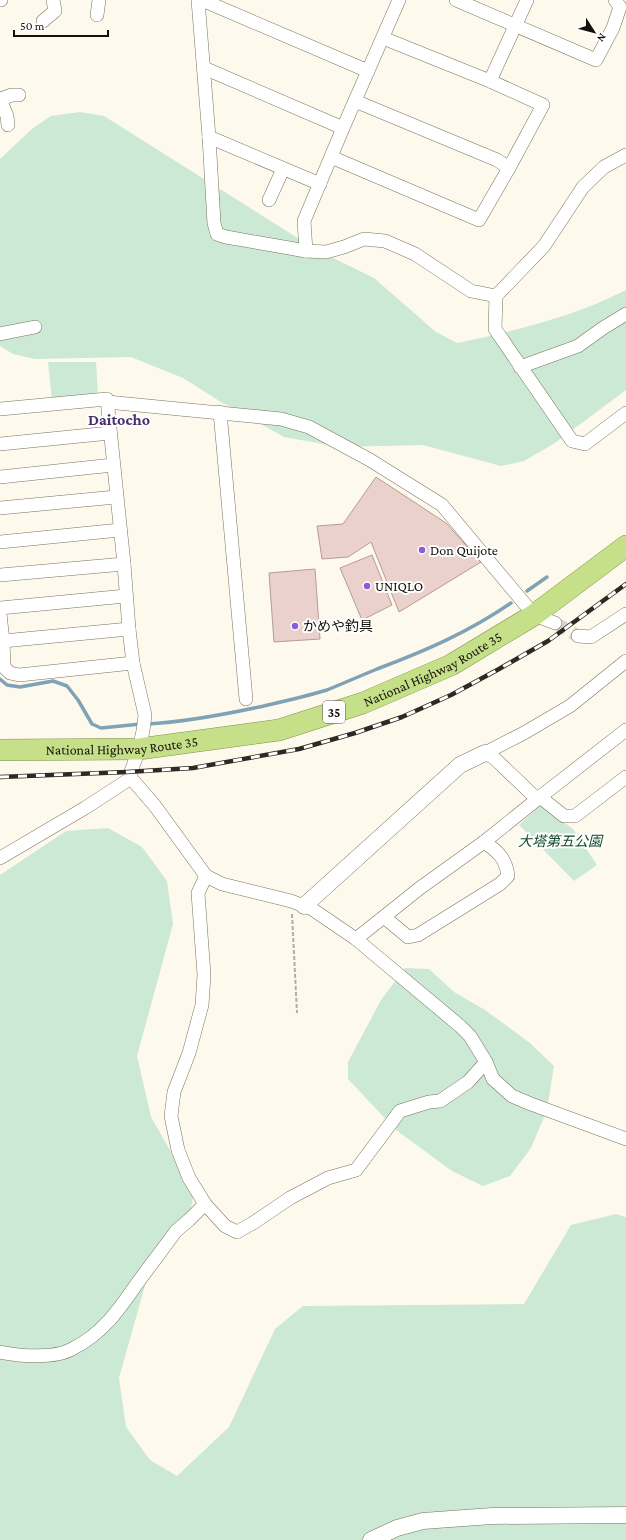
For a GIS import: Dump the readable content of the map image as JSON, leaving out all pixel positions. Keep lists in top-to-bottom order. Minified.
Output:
{"streets":{"highway":["National Highway Route 35","35"]},"districts":["Daitocho"],"parks":["大塔第五公園"],"places":["Don Quijote","UNIQLO","かめや釣具"],"scale_bar":"50 m","north":"bottom right"}
